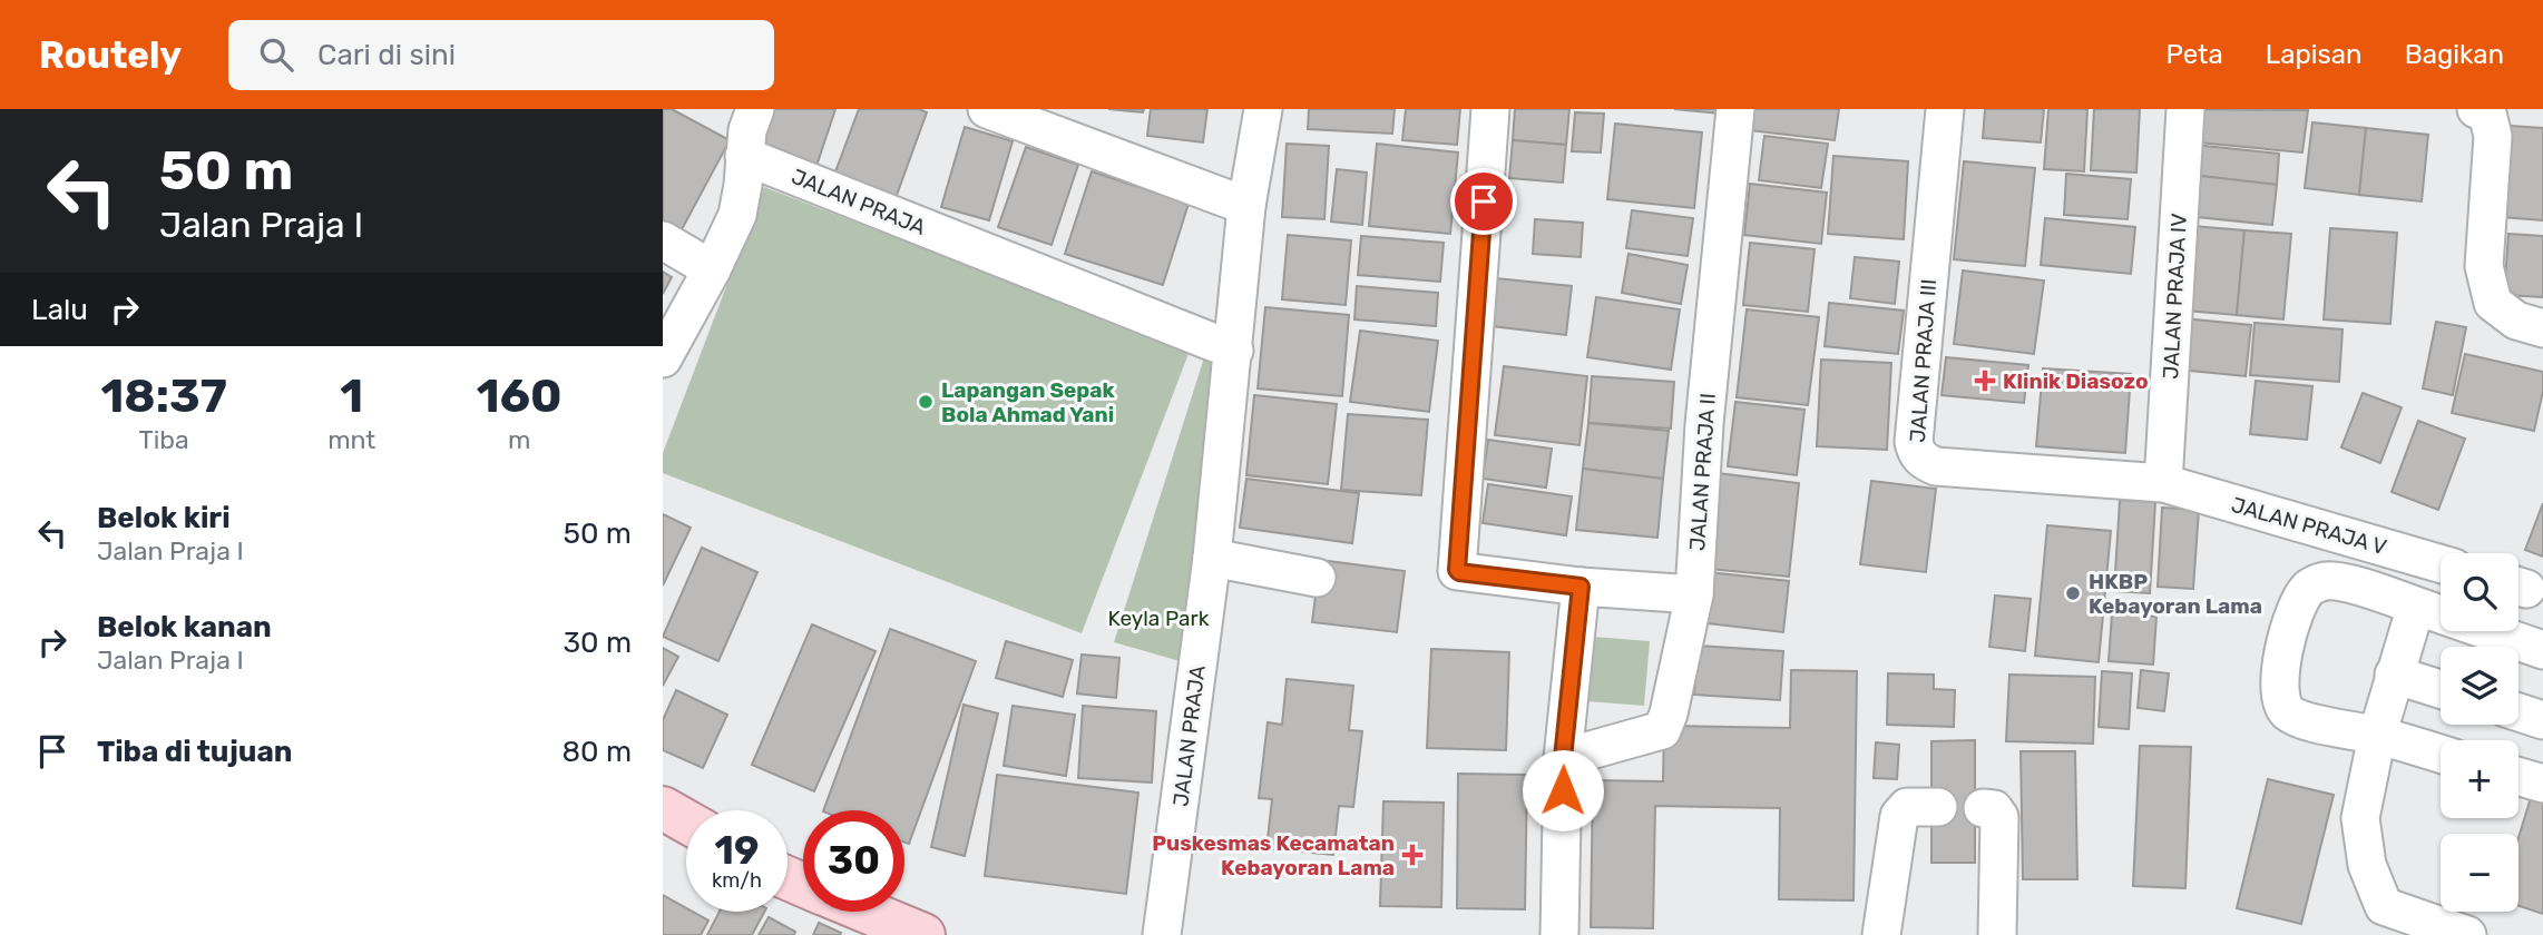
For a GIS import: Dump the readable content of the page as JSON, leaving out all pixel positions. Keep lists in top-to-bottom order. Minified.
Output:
{"streets":{"street":["JALAN PRAJA","JALAN PRAJA IV","JALAN PRAJA III","JALAN PRAJA II","JALAN PRAJA V"]},"crossings":[["JALAN PRAJA IV","JALAN PRAJA III"],["JALAN PRAJA IV","JALAN PRAJA V"],["JALAN PRAJA III","JALAN PRAJA V"]],"parks":["Keyla Park"],"places":{"health":["Klinik Diasozo","Puskesmas Kecamatan Kebayoran Lama"],"other":["Lapangan Sepak Bola Ahmad Yani","HKBP Kebayoran Lama"]},"page":{"header":"Routely","search":"Cari di sini","nav":["Peta","Lapisan","Bagikan"],"turn":["50 m","Jalan Praja I"],"then":"Lalu","eta":["18:37","Tiba","1","mnt","160","m"],"list":[{"name":"Belok kiri","note":"Jalan Praja I","value":"50 m"},{"name":"Belok kanan","note":"Jalan Praja I","value":"30 m"},{"name":"Tiba di tujuan","value":"80 m"}],"map_buttons":["+","−"],"speed":"19 km/h","limit":"30"}}
